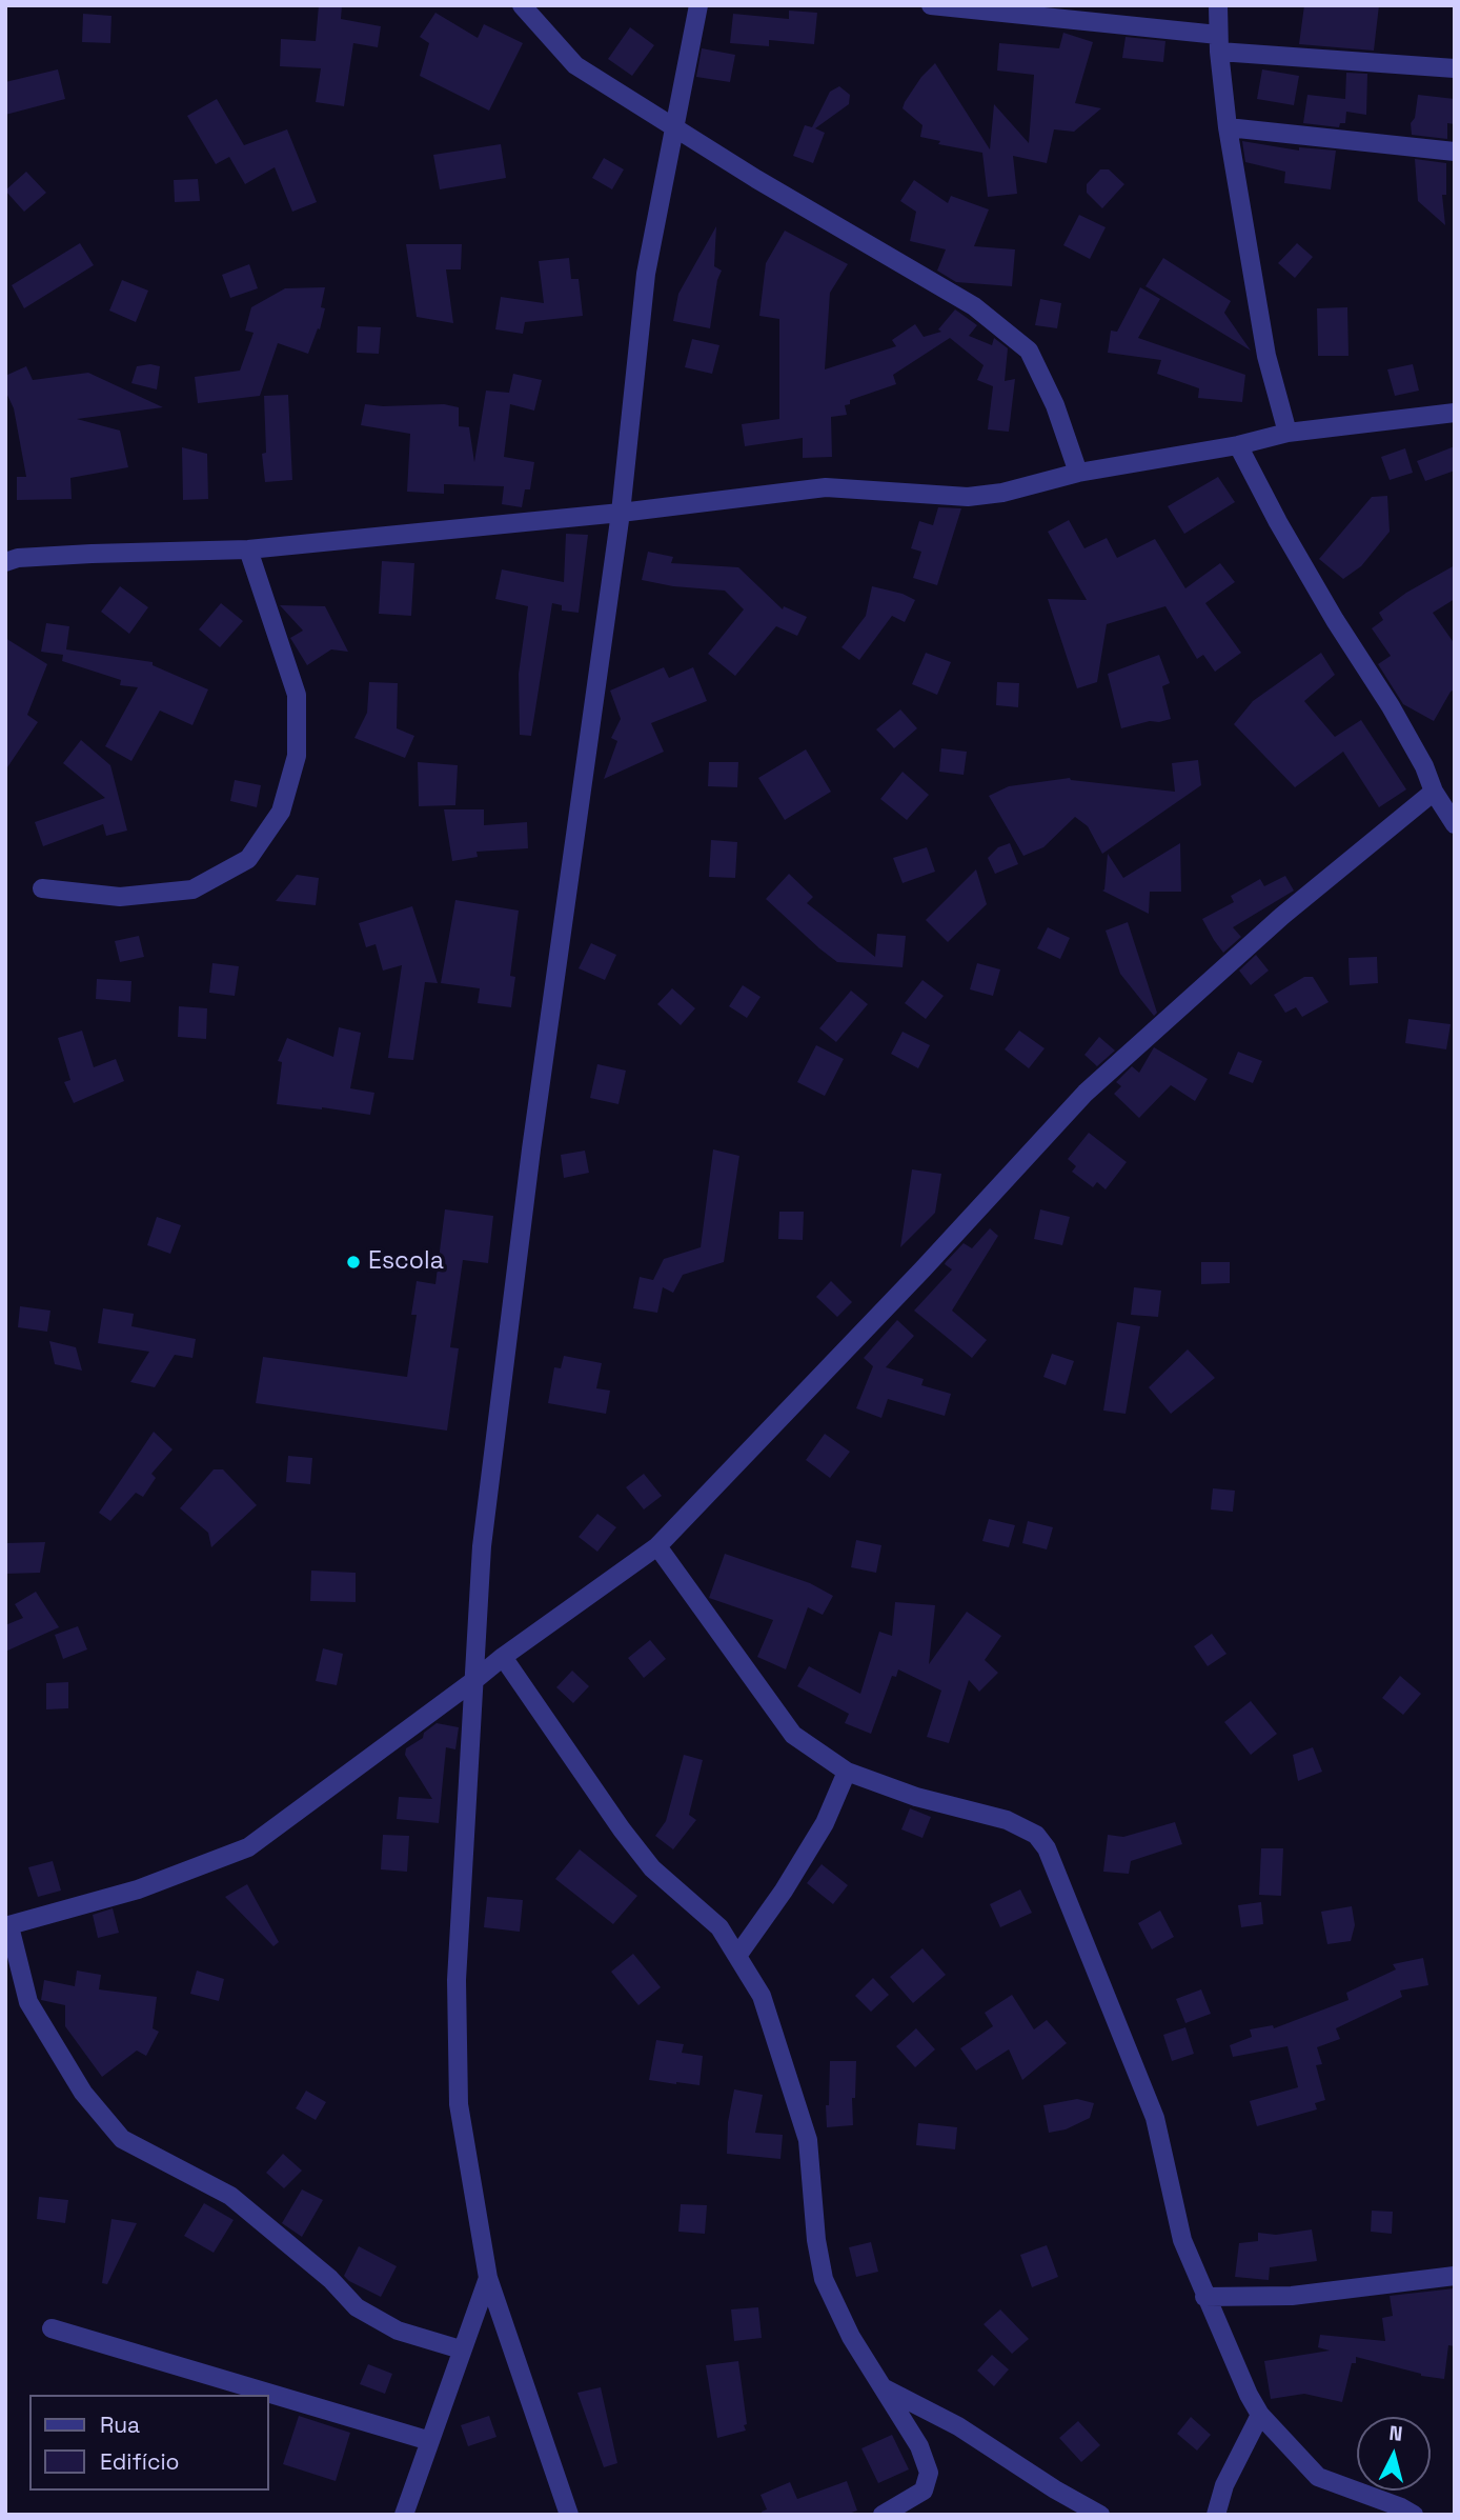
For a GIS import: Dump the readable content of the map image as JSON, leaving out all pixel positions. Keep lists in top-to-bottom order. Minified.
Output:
{"places":["Escola"],"legend":["Rua","Edifício"],"north":"top"}
